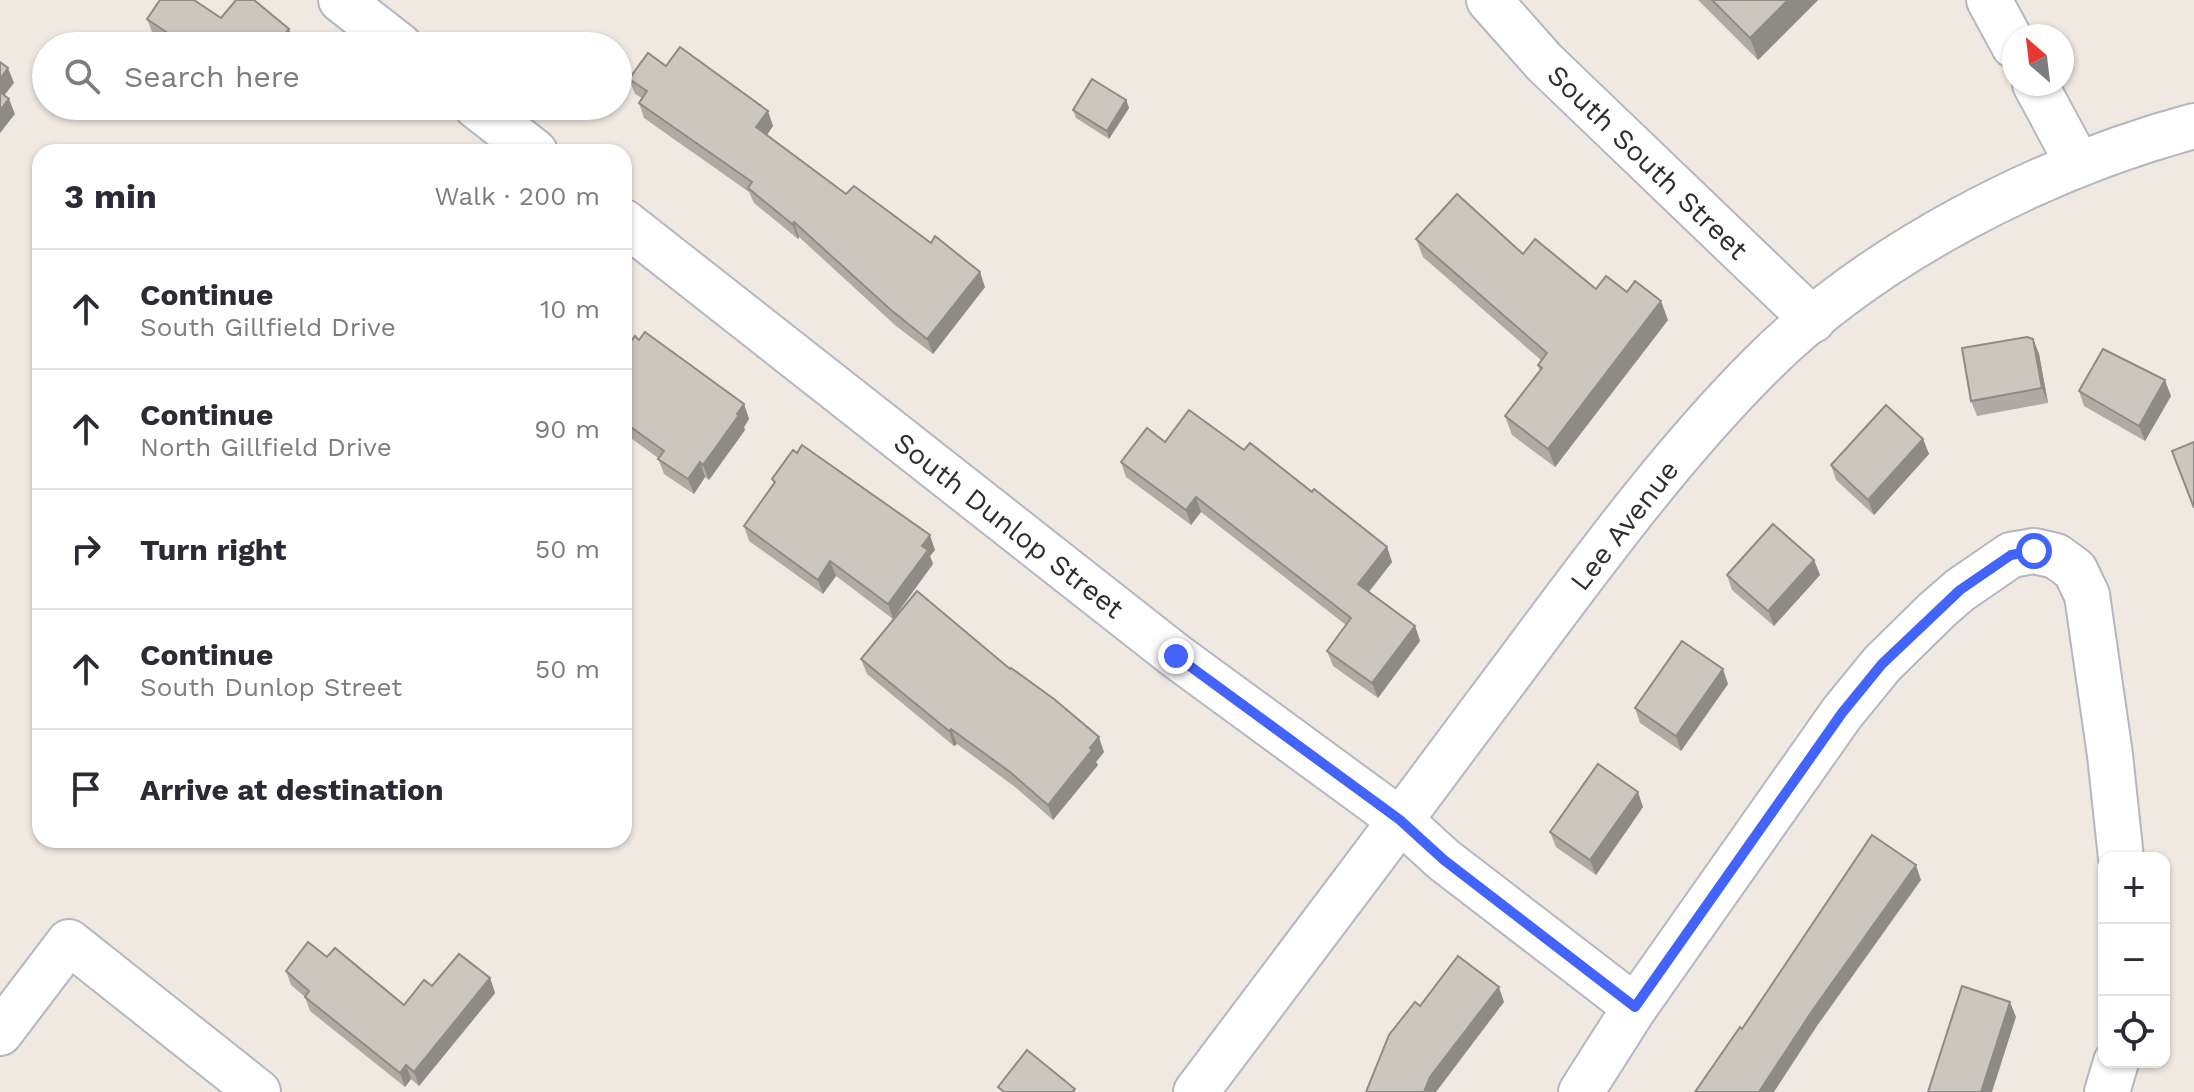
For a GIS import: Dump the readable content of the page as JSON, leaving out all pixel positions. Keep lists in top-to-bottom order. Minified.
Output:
{"streets":{"street":["South South Street","South Dunlop Street","Lee Avenue"]},"crossings":[["South South Street","Lee Avenue"],["South Dunlop Street","Lee Avenue"]],"north":"top left","page":{"search":"Search here","heading":["3 min","Walk · 200 m"],"list":[["Continue","South Gillfield Drive","10 m"],["Continue","North Gillfield Drive","90 m"],["Turn right","50 m"],["Continue","South Dunlop Street","50 m"],"Arrive at destination"],"map_buttons":["+","−"]}}
